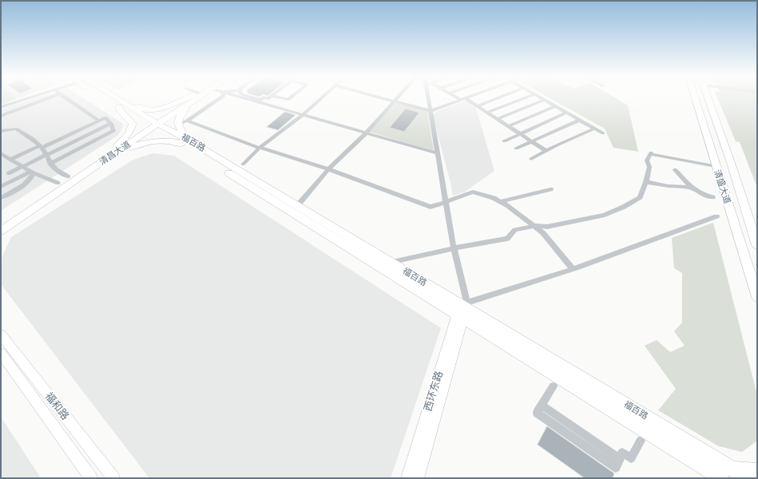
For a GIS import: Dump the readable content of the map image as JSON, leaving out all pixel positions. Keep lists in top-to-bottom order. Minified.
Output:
{"streets":{"main road":["福百路","清昌大道","清盛大道"],"street":["西环东路","福和路"]},"crossings":[["福百路","清昌大道"],["福百路","西环东路"]]}
